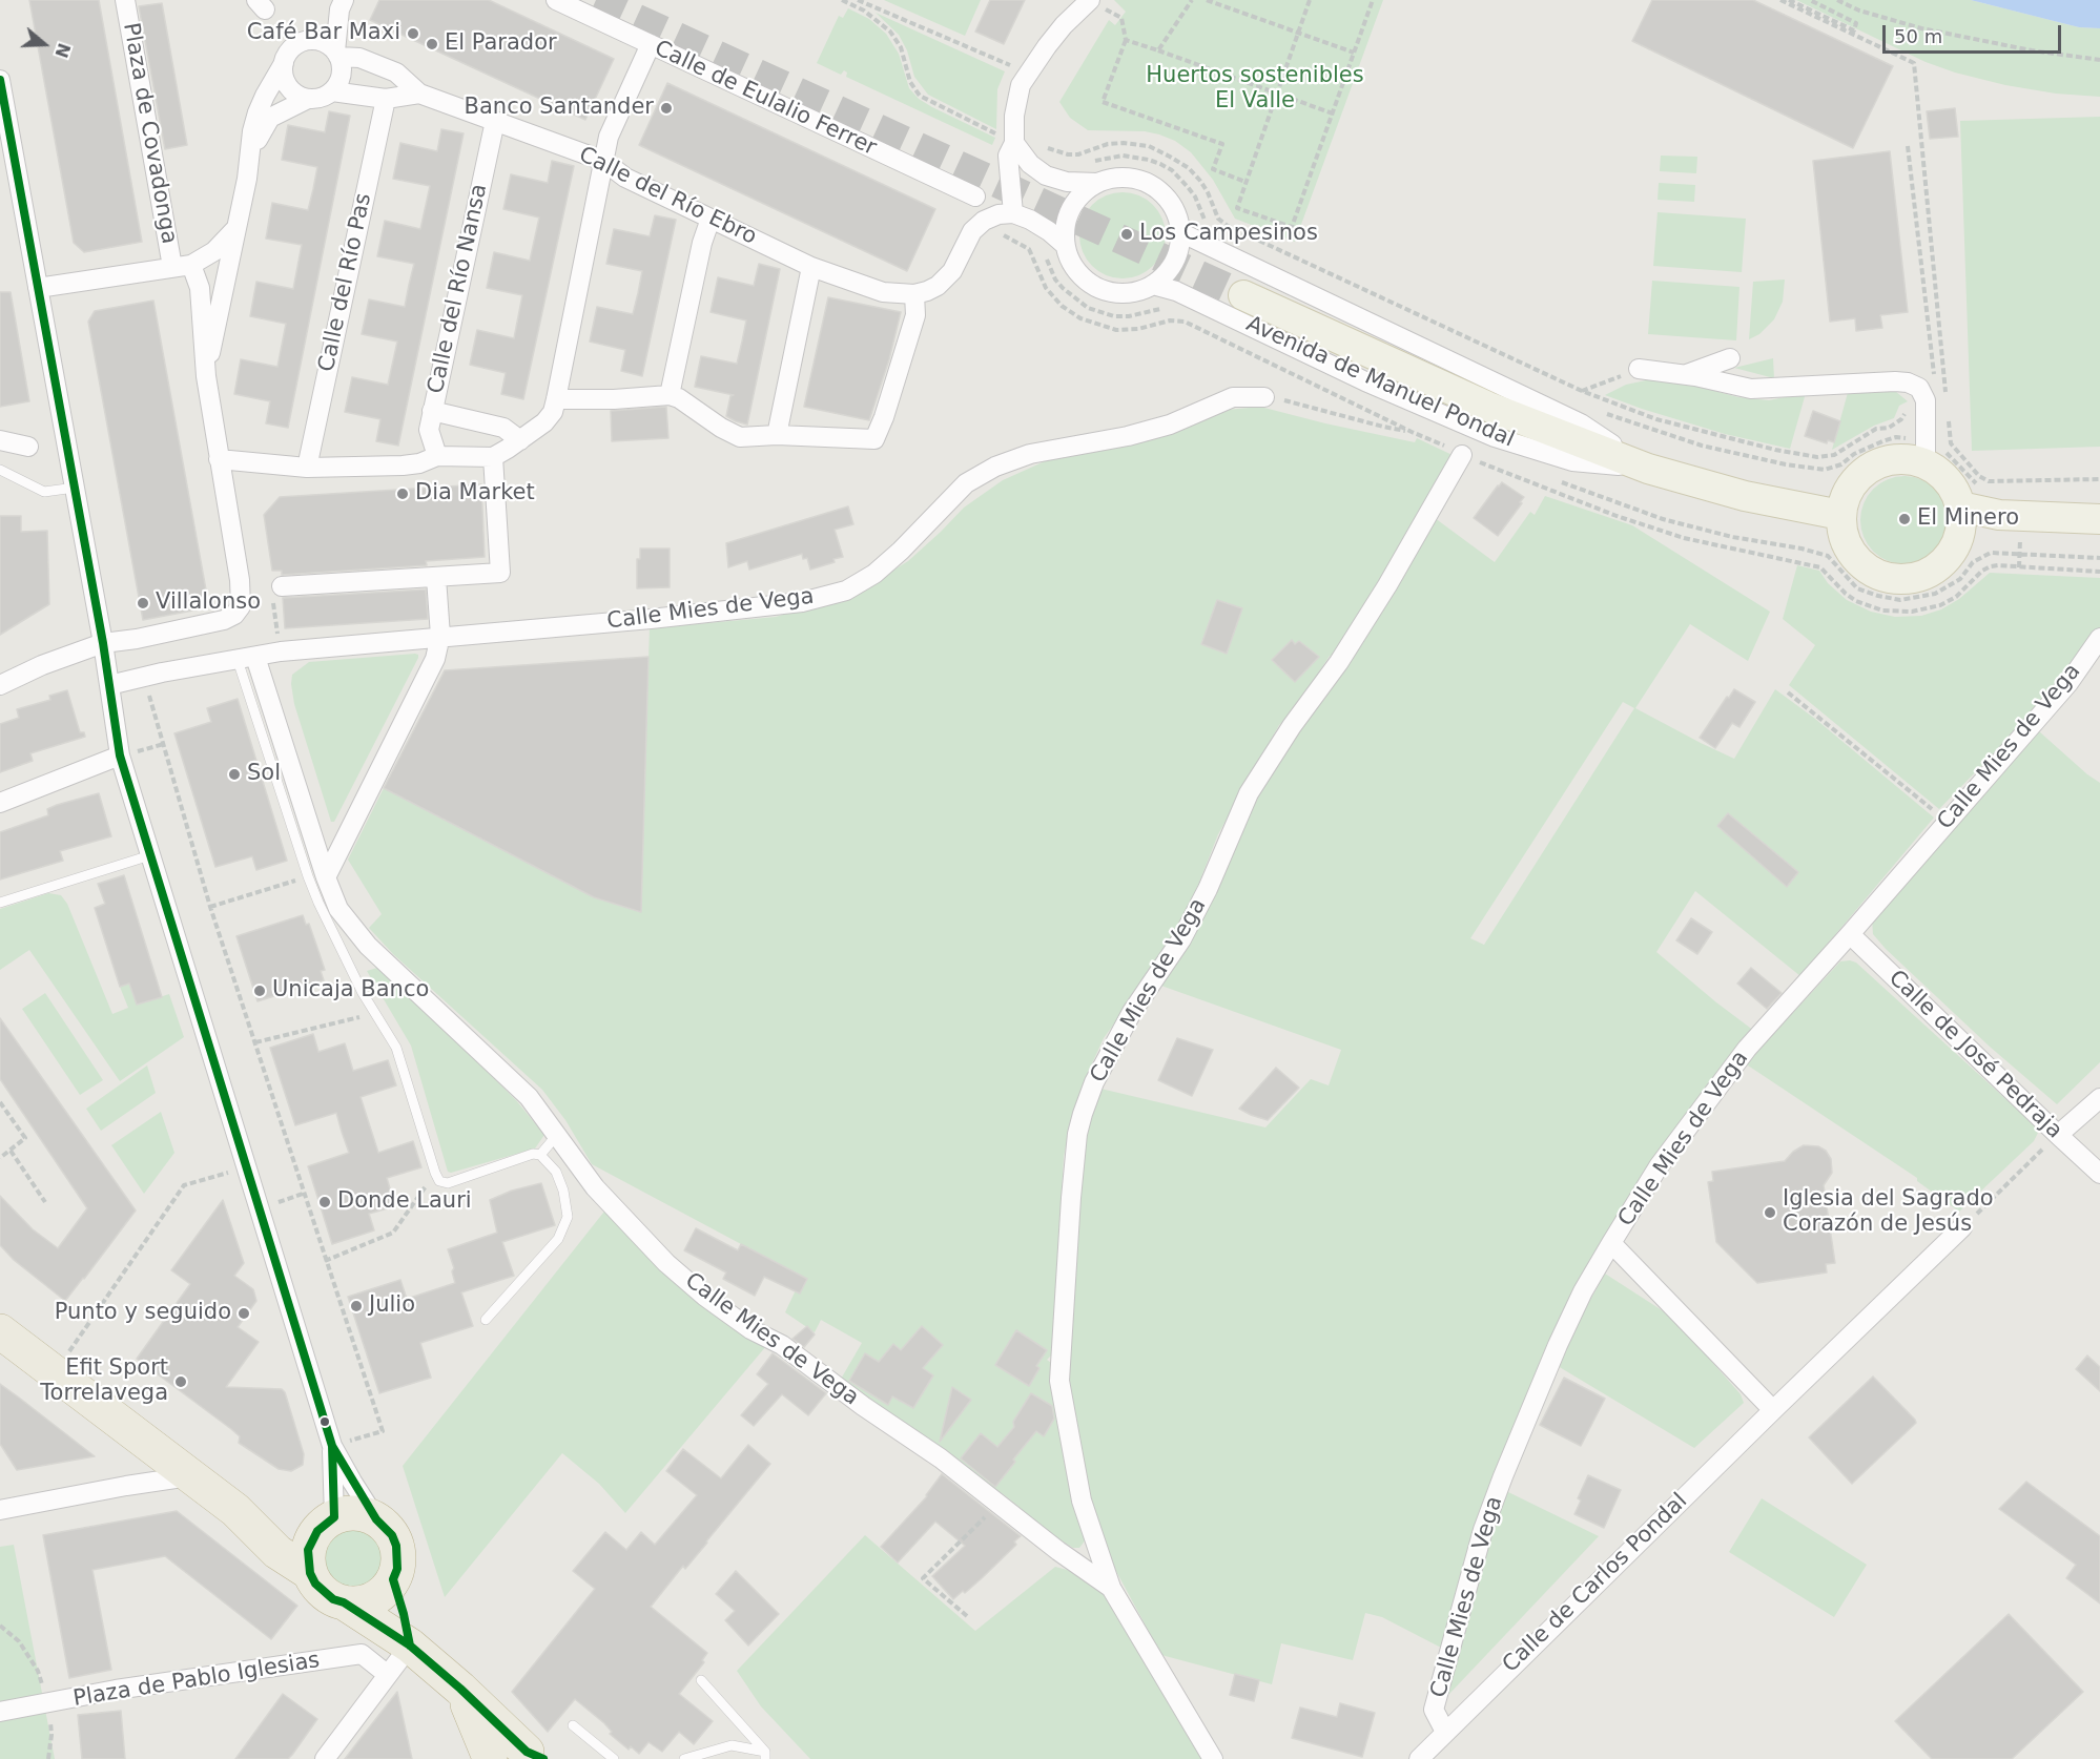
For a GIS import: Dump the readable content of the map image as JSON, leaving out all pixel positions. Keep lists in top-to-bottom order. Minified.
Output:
{"streets":{"main road":["Avenida de Manuel Pondal"],"street":["Calle de Eulalio Ferrer","Plaza de Covadonga","Calle del Río Ebro","Calle del Río Pas","Calle del Río Nansa","Calle Mies de Vega","Calle de José Pedraja","Calle de Carlos Pondal","Plaza de Pablo Iglesias"]},"crossings":[["Plaza de Covadonga","Calle del Río Ebro"],["Calle del Río Ebro","Calle del Río Pas"],["Calle del Río Ebro","Calle del Río Nansa"],["Calle Mies de Vega","Calle de José Pedraja"],["Calle Mies de Vega","Calle de Carlos Pondal"]],"parks":["Huertos sostenibles El Valle"],"places":["Café Bar Maxi","El Parador","Banco Santander","Los Campesinos","Dia Market","El Minero","Villalonso","Sol","Unicaja Banco","Donde Lauri","Iglesia del Sagrado Corazón de Jesús","Julio","Punto y seguido","Efit Sport Torrelavega"],"scale_bar":"50 m","north":"right"}
